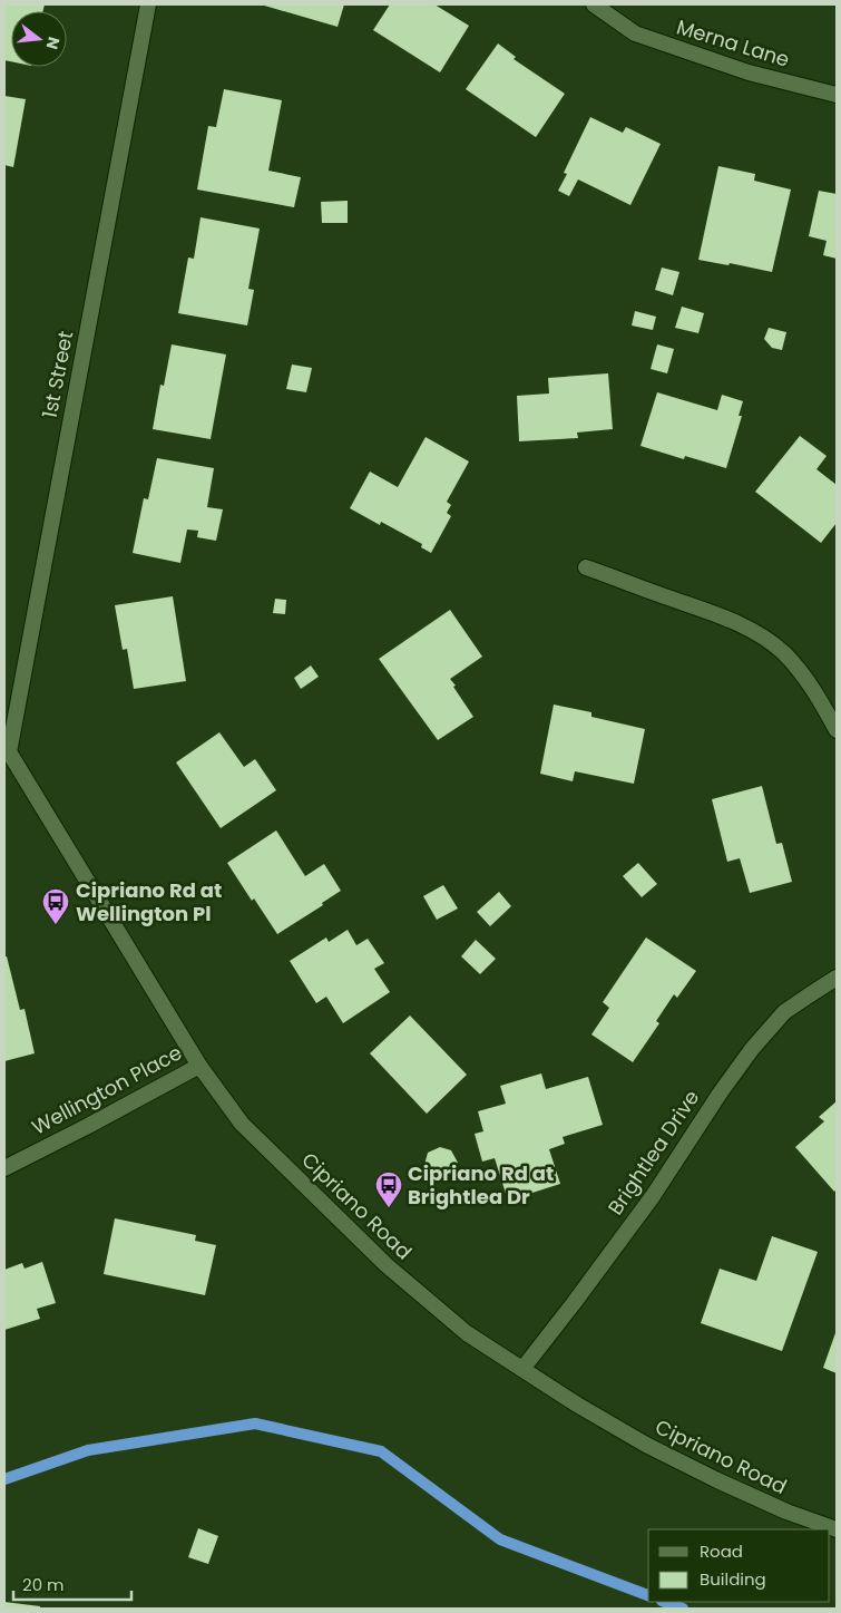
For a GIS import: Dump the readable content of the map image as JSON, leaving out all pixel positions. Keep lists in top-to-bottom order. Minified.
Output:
{"streets":{"street":["Merna Lane","1st Street","Wellington Place","Brightlea Drive","Cipriano Road"]},"crossings":[["1st Street","Cipriano Road"],["Wellington Place","Cipriano Road"],["Brightlea Drive","Cipriano Road"]],"places":{"bus stop":["Cipriano Rd at Wellington Pl","Cipriano Rd at Brightlea Dr"]},"legend":["Road","Building"],"scale_bar":"20 m","north":"right"}
